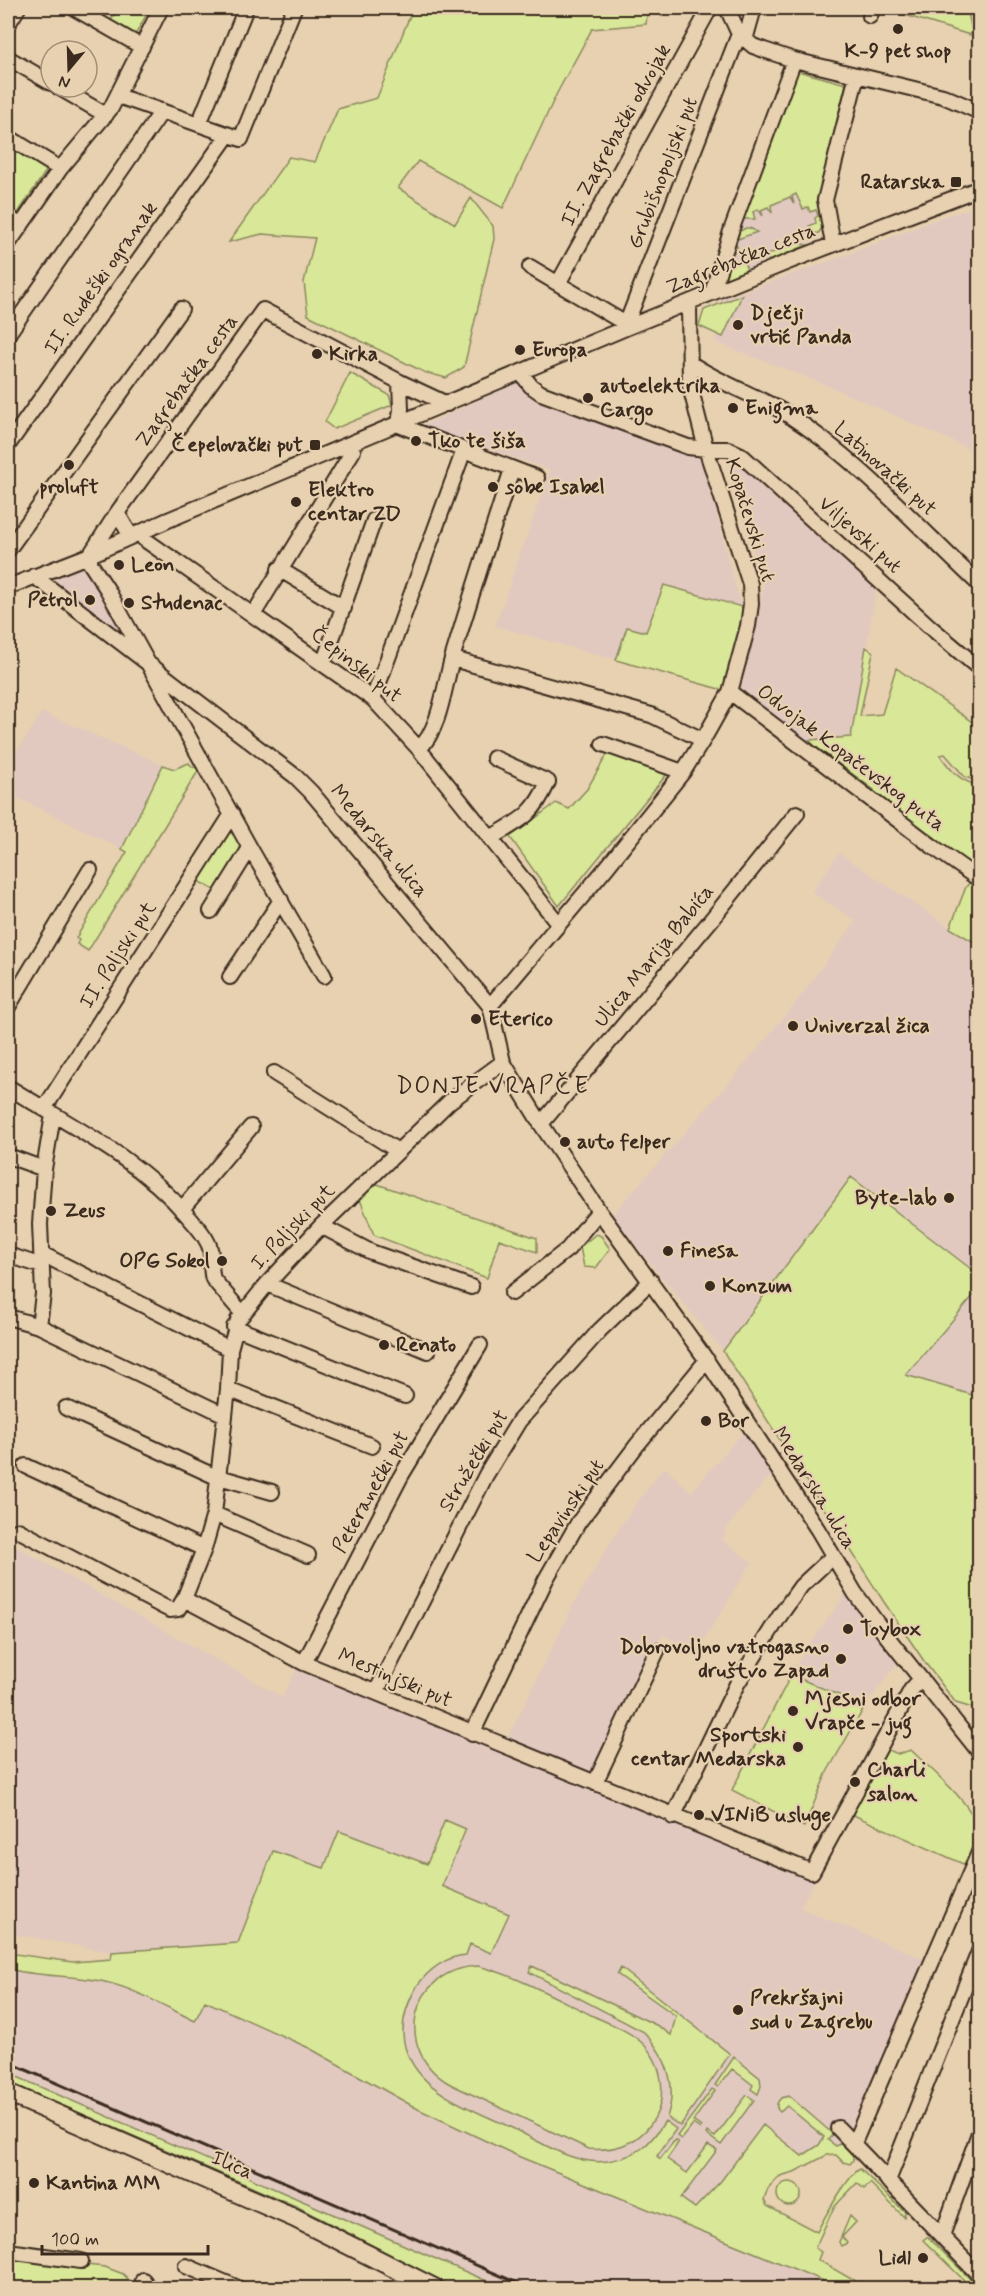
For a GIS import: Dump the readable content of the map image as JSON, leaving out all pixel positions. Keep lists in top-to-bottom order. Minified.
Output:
{"streets":{"main road":["Ilica"],"street":["II. Zagrebački odvojak","Grubišnopoljski put","Zagrebačka cesta","II. Rudeški ogranak","Latinovački put","Kopačevski put","Viljevski put","Čepinski put","Odvojak Kopačevskog puta","Medarska ulica","II. Poljski put","Ulica Marija Babića","I. Poljski put","Stružečki put","Peteranečki put","Lepavinski put","Mestinjski put"]},"crossings":[["Grubišnopoljski put","Zagrebačka cesta"],["Zagrebačka cesta","Kopačevski put"],["Zagrebačka cesta","Čepinski put"],["Zagrebačka cesta","Medarska ulica"],["Latinovački put","Kopačevski put"],["Kopačevski put","Viljevski put"],["Kopačevski put","Čepinski put"],["Kopačevski put","Odvojak Kopačevskog puta"],["Kopačevski put","Medarska ulica"],["Medarska ulica","Ulica Marija Babića"],["Medarska ulica","I. Poljski put"],["Medarska ulica","Stružečki put"],["Medarska ulica","Lepavinski put"],["Medarska ulica","Mestinjski put"],["I. Poljski put","Mestinjski put"],["Stružečki put","Mestinjski put"],["Peteranečki put","Mestinjski put"],["Lepavinski put","Mestinjski put"]],"districts":["DONJE VRAPČE"],"places":{"other":["K-9 pet shop","Dječji vrtić Panda","Europa","Kirka","autoelektrika Cargo","Enigma","Tko te šiša","proluft","sobe Isabel","Elektro centar ZD","Leon","Petrol","Studenac","Eterico","Univerzal žica","auto felper","Byte-lab","Zeus","Finesa","OPG Sokol","Konzum","Renato","Bor","Toybox","Dobrovoljno vatrogasno društvo Zapad","Mjesni odbor Vrapče - jug","Sportski centar Medarska","Charli salon","VINiB usluge","Prekršajni sud u Zagrebu","Kantina MM","Lidl"],"transit":["Ratarska","Čepelovački put"]},"scale_bar":"100 m","north":"bottom"}
